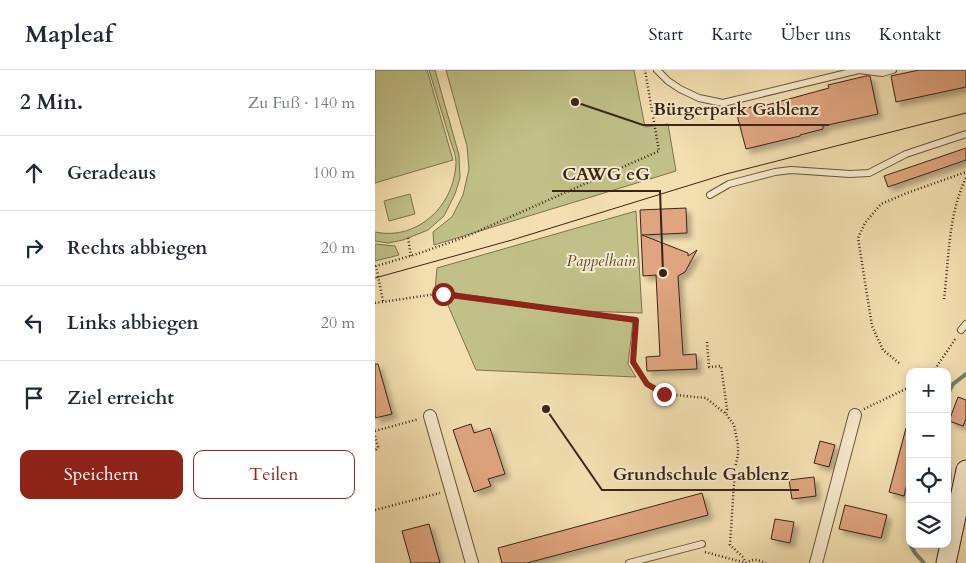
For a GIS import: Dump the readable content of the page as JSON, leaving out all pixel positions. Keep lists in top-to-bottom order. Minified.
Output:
{"parks":["Pappelhain"],"places":["Bürgerpark Gablenz","CAWG eG","Grundschule Gablenz"],"page":{"header":"Mapleaf","nav":["Start","Karte","Über uns","Kontakt"],"heading":["2 Min.","Zu Fuß · 140 m"],"list":[["Geradeaus","100 m"],["Rechts abbiegen","20 m"],["Links abbiegen","20 m"],"Ziel erreicht"],"map_buttons":["+","−"],"buttons":["Speichern","Teilen"]}}
